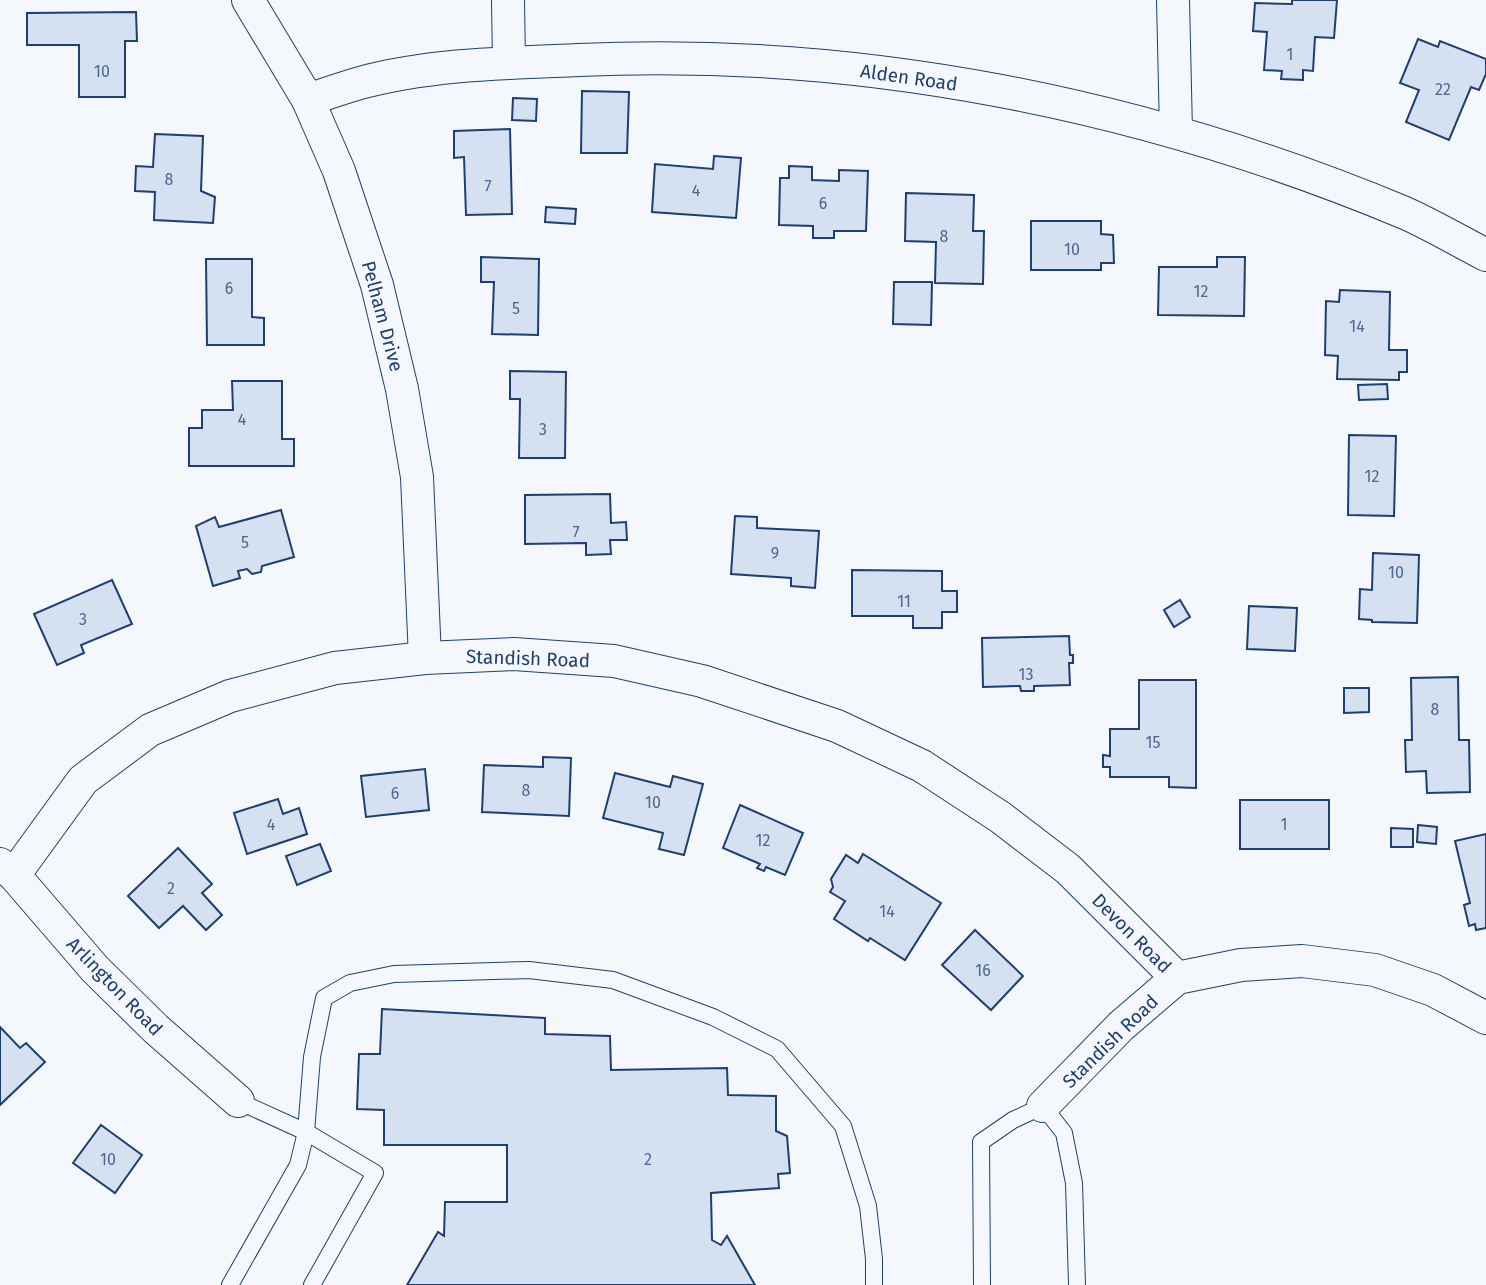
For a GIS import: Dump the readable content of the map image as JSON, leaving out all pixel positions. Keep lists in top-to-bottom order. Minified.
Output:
{"streets":{"street":["Alden Road","Pelham Drive","Standish Road","Devon Road","Arlington Road"]},"crossings":[["Alden Road","Pelham Drive"],["Pelham Drive","Standish Road"],["Standish Road","Devon Road"],["Standish Road","Arlington Road"]],"house_numbers":["1","10","22","8","7","4","6","8","10","6","12","5","14","4","3","12","7","5","9","10","11","3","13","8","15","8","6","10","4","1","12","2","14","16","10","2"]}
